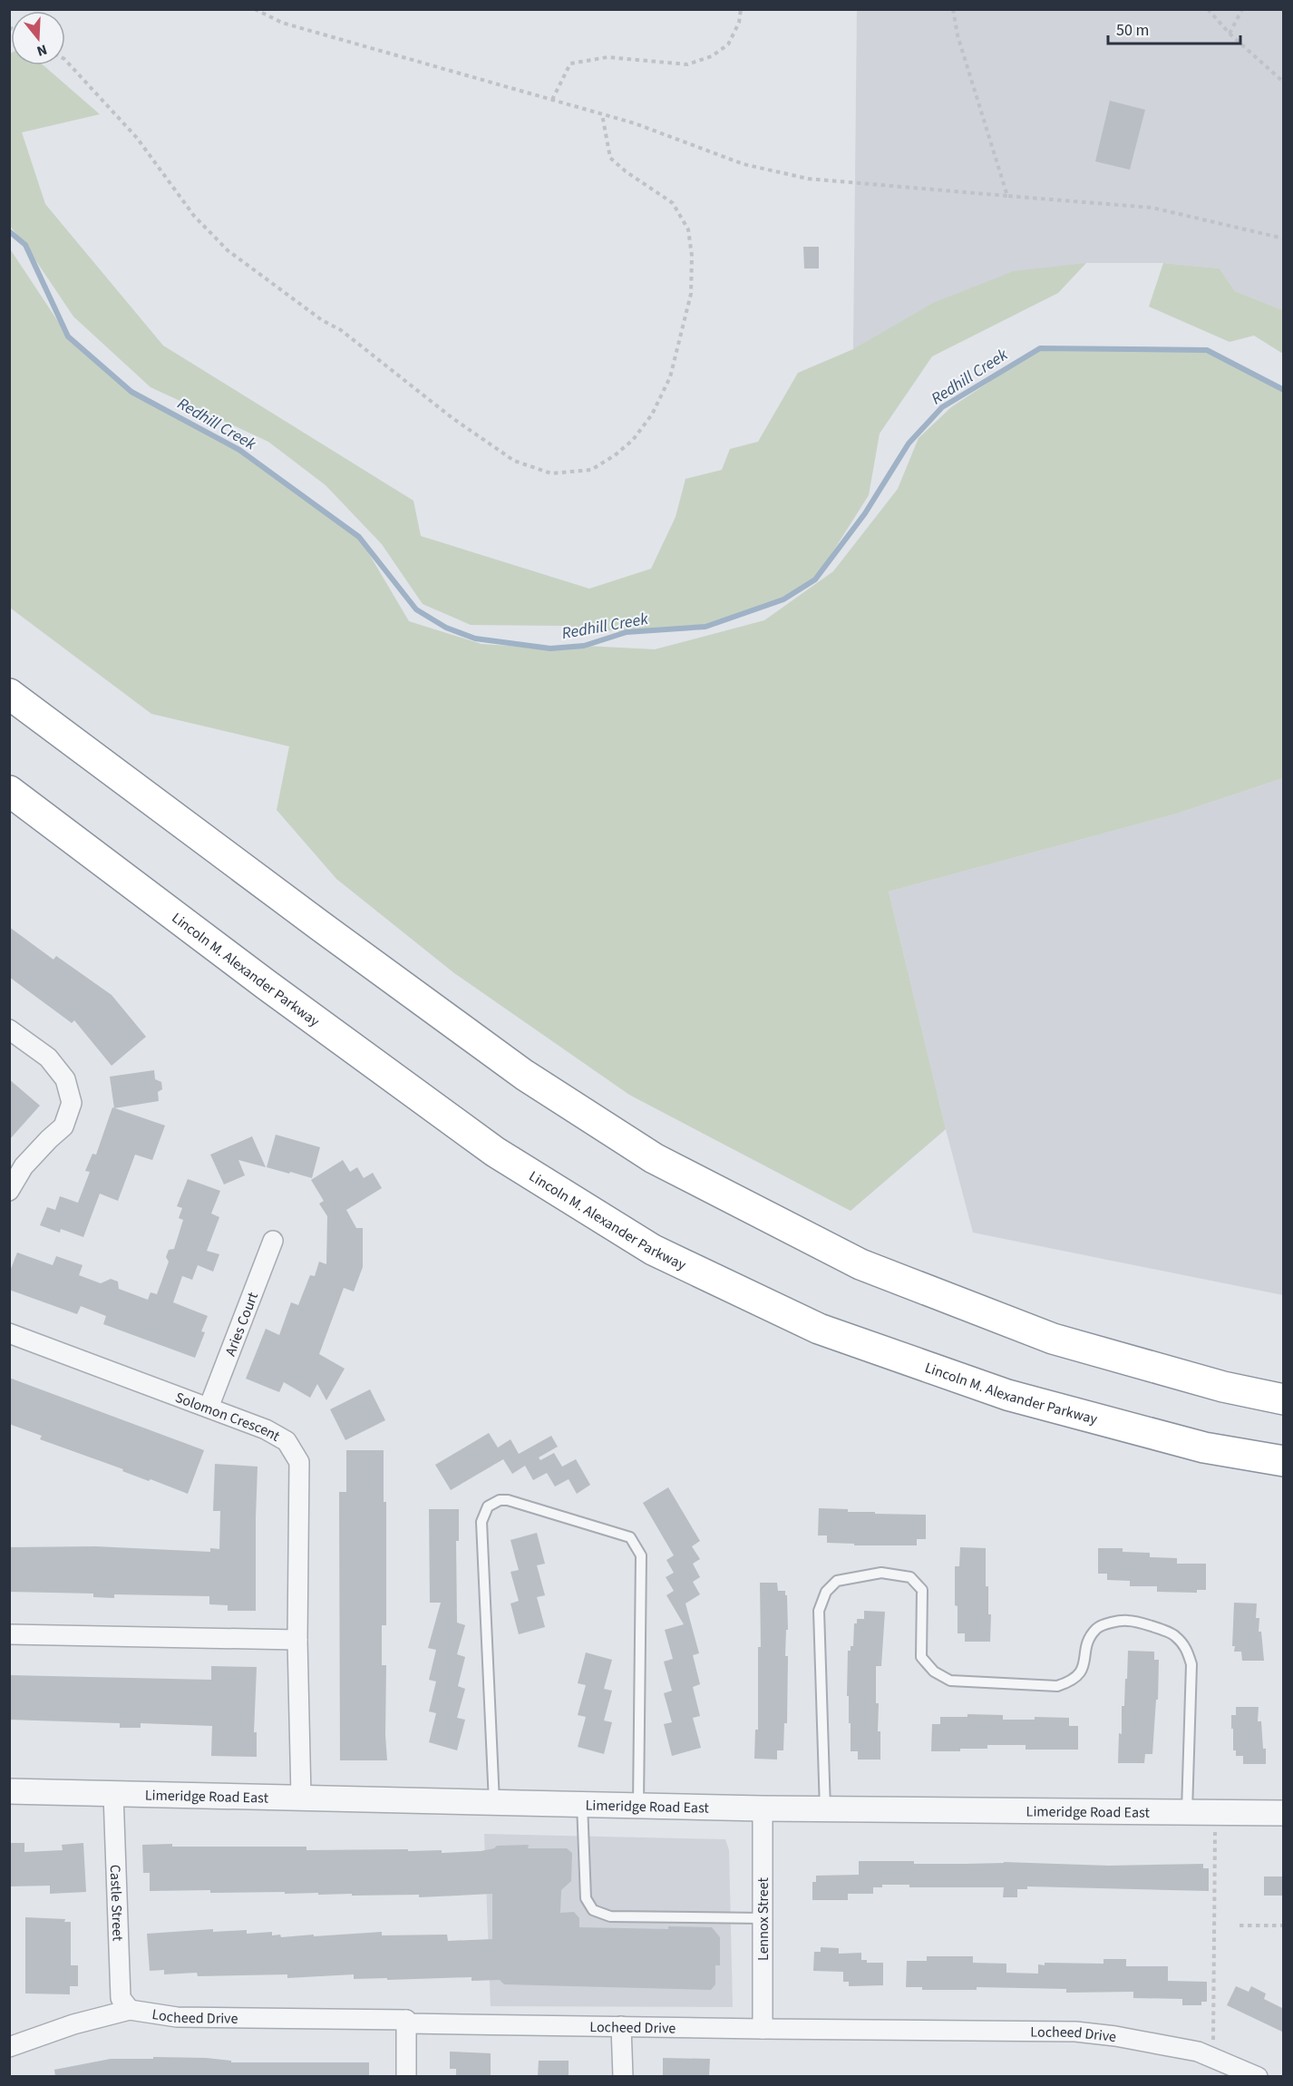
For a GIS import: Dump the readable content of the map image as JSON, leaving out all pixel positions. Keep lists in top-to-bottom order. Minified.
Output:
{"streets":{"highway":["Lincoln M. Alexander Parkway"],"street":["Aries Court","Solomon Crescent","Limeridge Road East","Castle Street","Lennox Street","Locheed Drive"]},"crossings":[["Aries Court","Solomon Crescent"],["Solomon Crescent","Limeridge Road East"],["Limeridge Road East","Castle Street"],["Limeridge Road East","Lennox Street"],["Castle Street","Locheed Drive"],["Lennox Street","Locheed Drive"]],"water":["Redhill Creek"],"scale_bar":"50 m","north":"bottom"}
